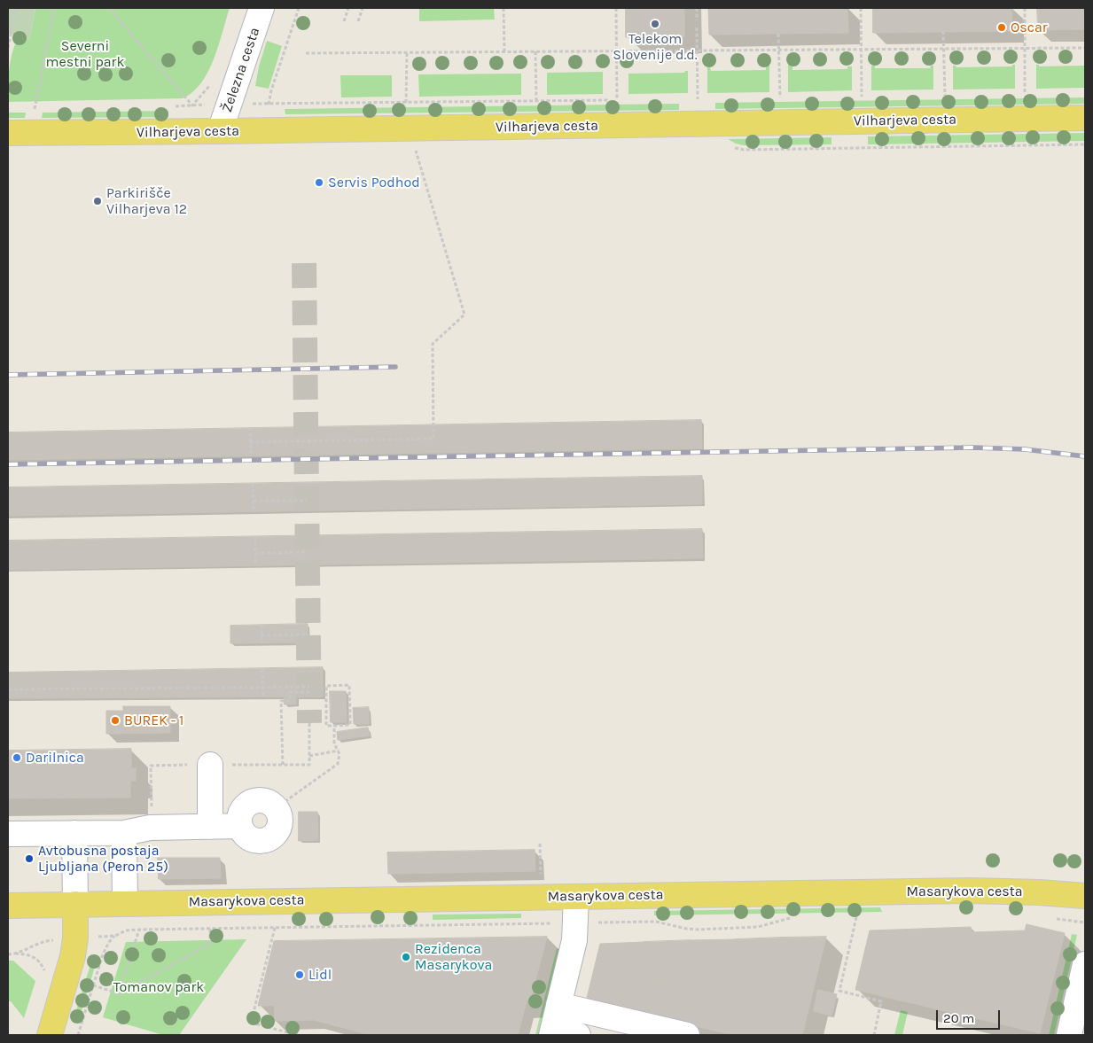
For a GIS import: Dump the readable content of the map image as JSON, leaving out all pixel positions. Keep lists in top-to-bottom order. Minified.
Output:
{"streets":{"main road":["Vilharjeva cesta","Masarykova cesta"],"street":["Železna cesta"]},"crossings":[["Železna cesta","Vilharjeva cesta"]],"parks":["Severni mestni park","Tomanov park"],"places":["Telekom Slovenije d.d.","Oscar","Servis Podhod","Parkirišče Vilharjeva 12","BUREK - 1","Darilnica","Avtobusna postaja Ljubljana (Peron 25)","Rezidenca Masarykova","Lidl"],"scale_bar":"20 m"}
